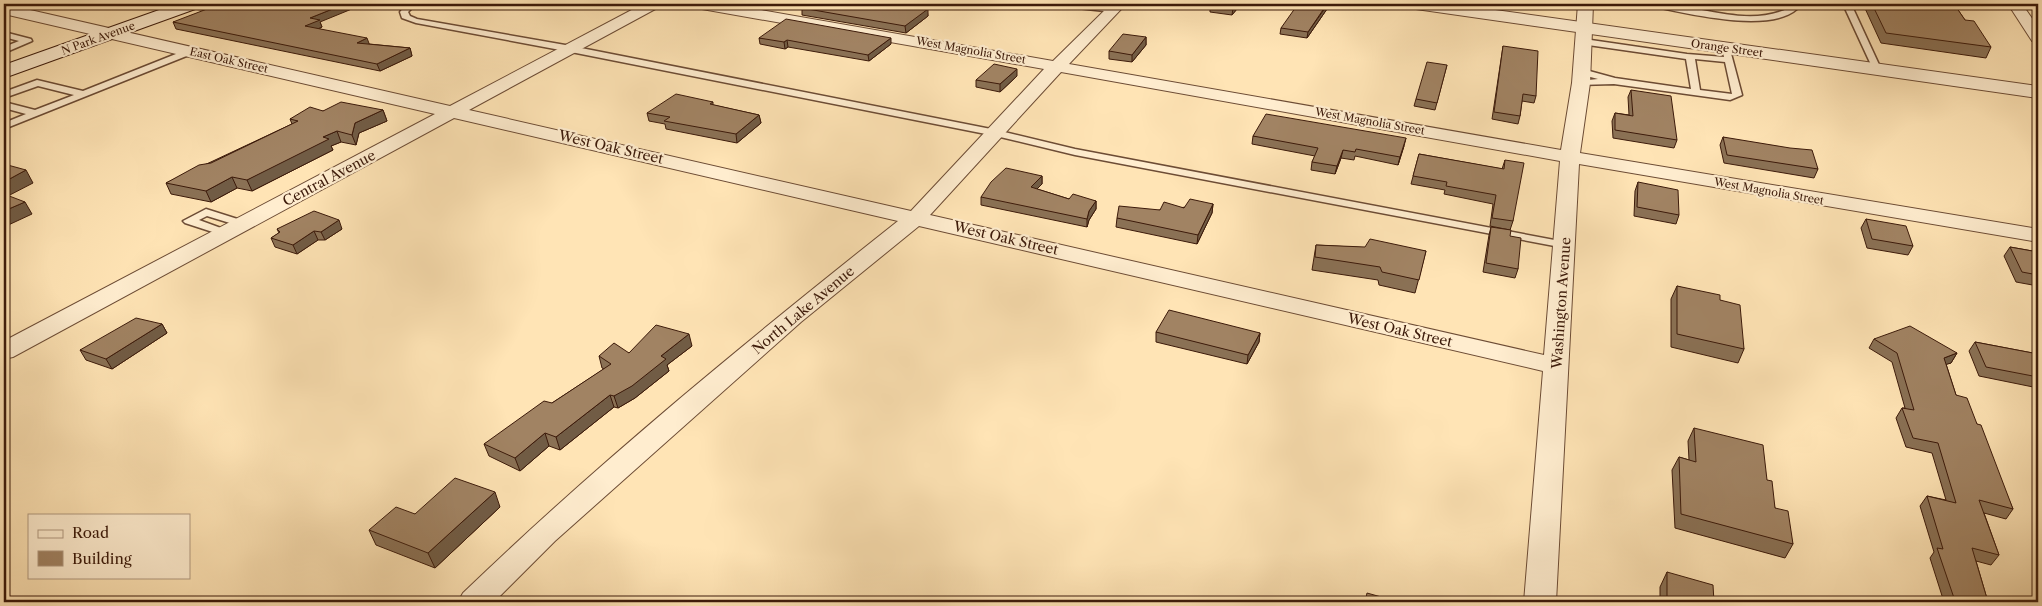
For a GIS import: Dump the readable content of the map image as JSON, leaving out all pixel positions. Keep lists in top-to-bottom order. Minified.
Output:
{"streets":{"street":["N Park Avenue","Orange Street","West Magnolia Street","East Oak Street","West Oak Street","Central Avenue","Washington Avenue","North Lake Avenue"]},"crossings":[["N Park Avenue","East Oak Street"],["Orange Street","Washington Avenue"],["West Magnolia Street","Washington Avenue"],["West Magnolia Street","North Lake Avenue"],["East Oak Street","West Oak Street"],["East Oak Street","Central Avenue"],["West Oak Street","Central Avenue"],["West Oak Street","Washington Avenue"],["West Oak Street","North Lake Avenue"]],"legend":["Road","Building"]}
